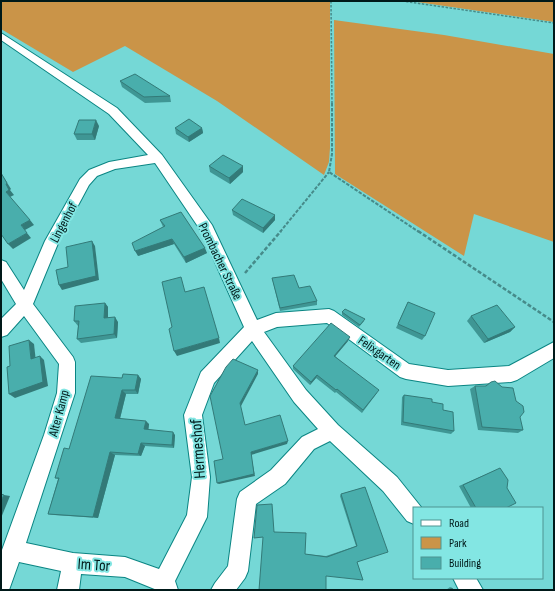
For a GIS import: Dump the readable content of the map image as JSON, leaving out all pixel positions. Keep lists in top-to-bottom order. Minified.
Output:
{"streets":{"street":["Lingenhof","Prombacher Straße","Felixgarten","Alter Kamp","Hermeshof","Im Tor"]},"crossings":[["Lingenhof","Prombacher Straße"],["Lingenhof","Alter Kamp"],["Prombacher Straße","Felixgarten"],["Prombacher Straße","Hermeshof"],["Felixgarten","Hermeshof"],["Alter Kamp","Im Tor"],["Hermeshof","Im Tor"]],"legend":["Road","Park","Building"]}
